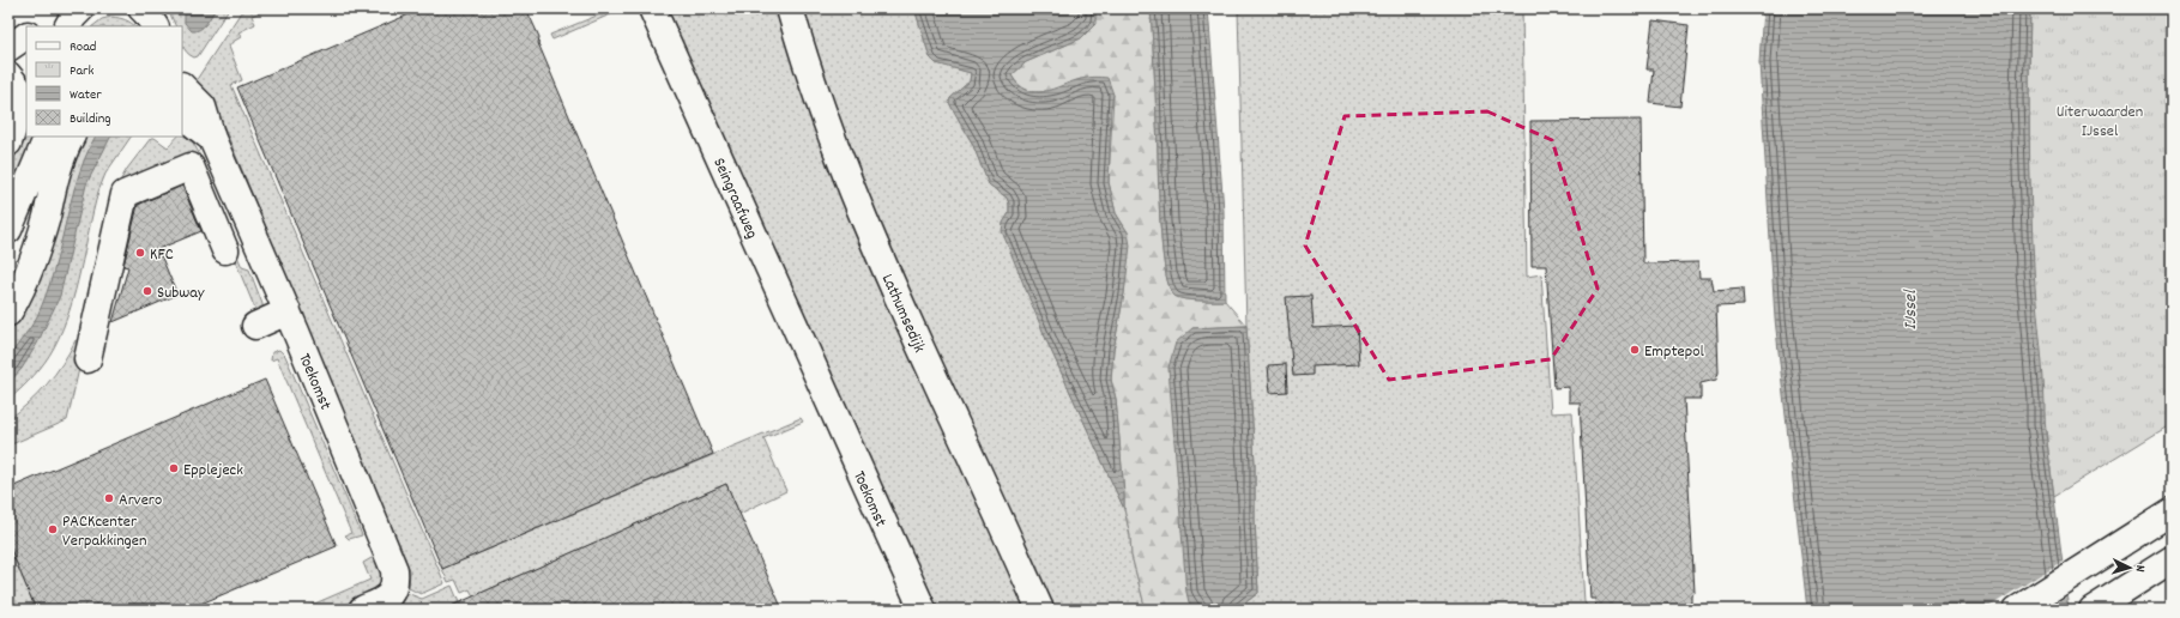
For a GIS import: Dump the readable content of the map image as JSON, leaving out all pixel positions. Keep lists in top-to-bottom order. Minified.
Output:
{"streets":{"main road":["Seingraafweg","Lathumsedijk","Toekomst"]},"crossings":[["Seingraafweg","Toekomst"]],"water":["IJssel"],"parks":["Uiterwaarden IJssel"],"places":["KFC","Subway","Emptepol","Epplejeck","Arvero","PACKcenter Verpakkingen"],"legend":["Road","Park","Water","Building"],"north":"right"}
